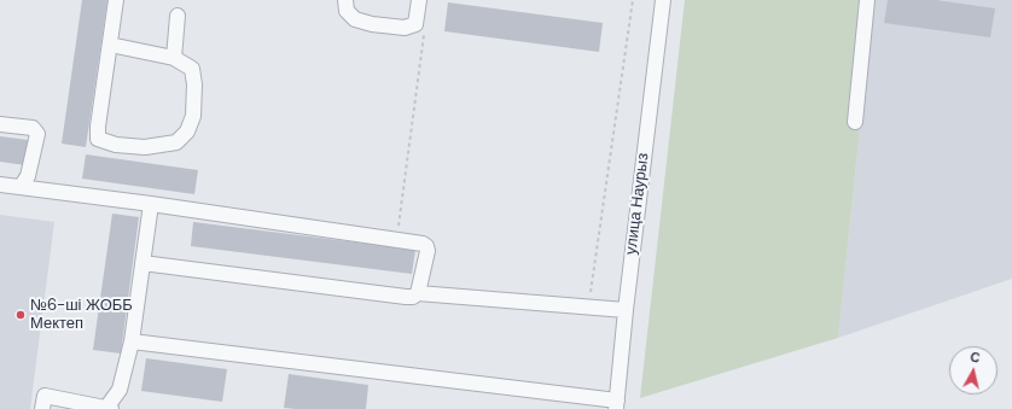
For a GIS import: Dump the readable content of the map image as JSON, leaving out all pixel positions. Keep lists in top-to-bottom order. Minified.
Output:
{"streets":{"street":["улица Наурыз"]},"places":["№6-ші ЖОББ Мектеп"],"north":"top"}
